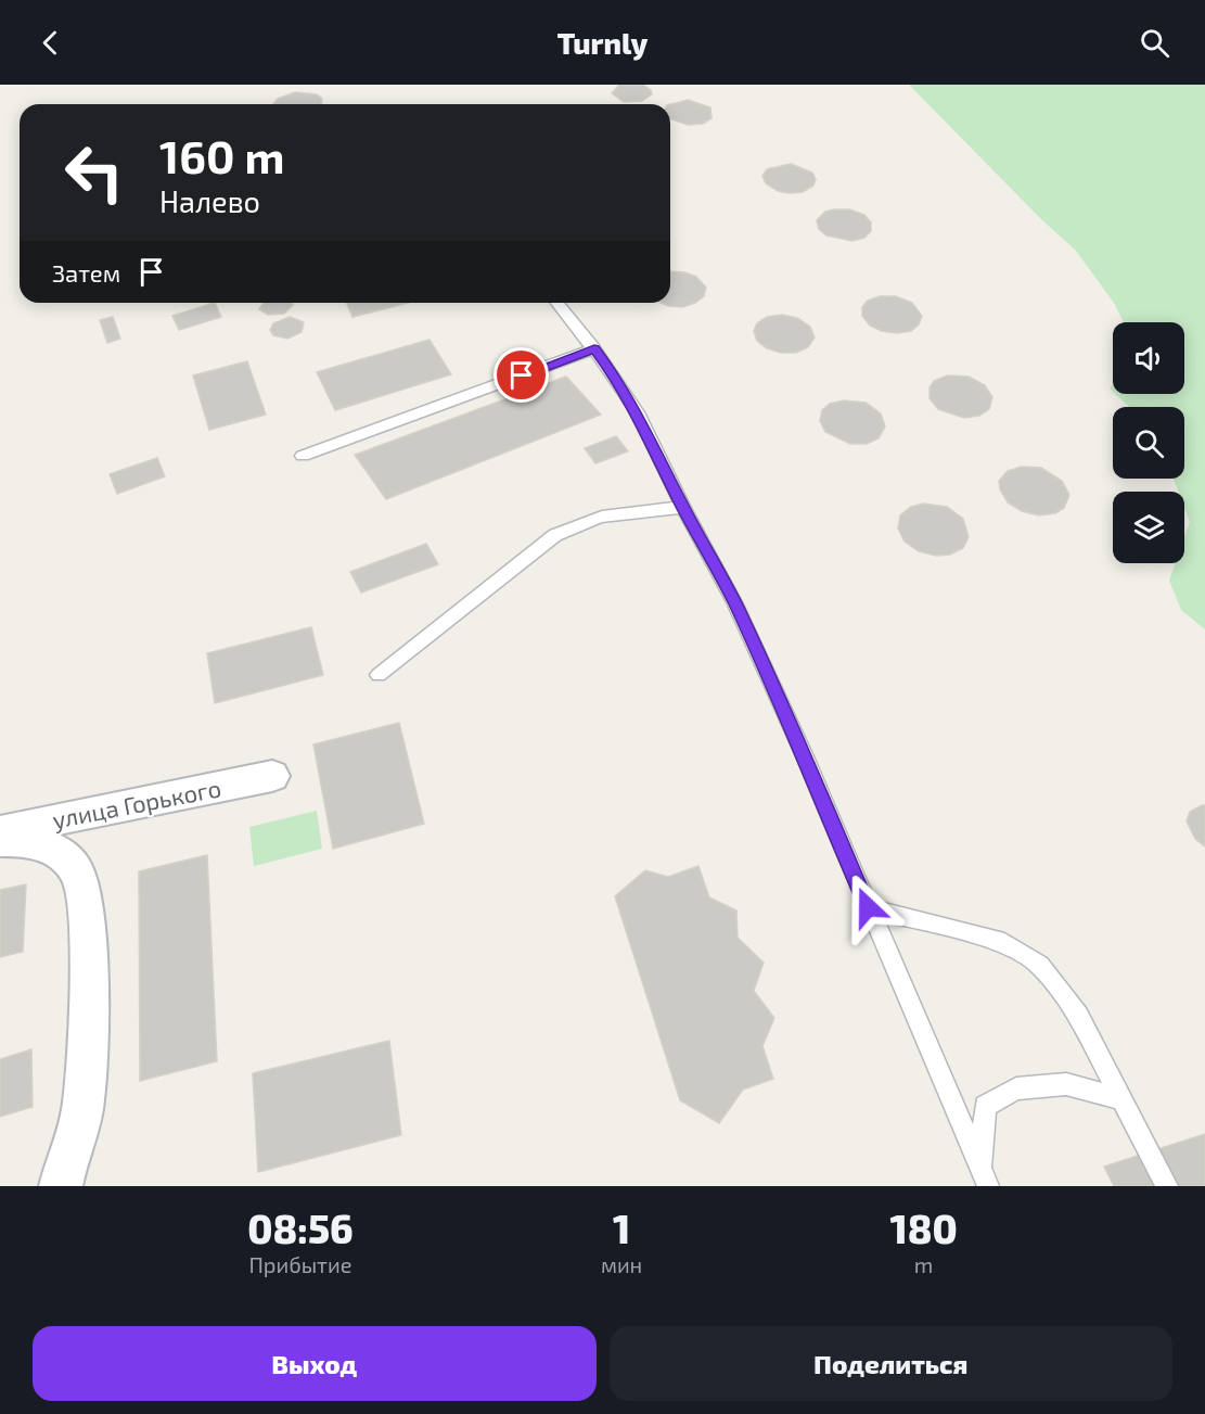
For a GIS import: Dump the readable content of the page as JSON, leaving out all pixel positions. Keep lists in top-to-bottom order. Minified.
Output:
{"streets":{"street":["улица Горького"]},"page":{"header":"Turnly","turn":["160 m","Налево"],"then":"Затем","eta":["08:56","Прибытие","1","мин","180","m"],"buttons":["Выход","Поделиться"]}}
